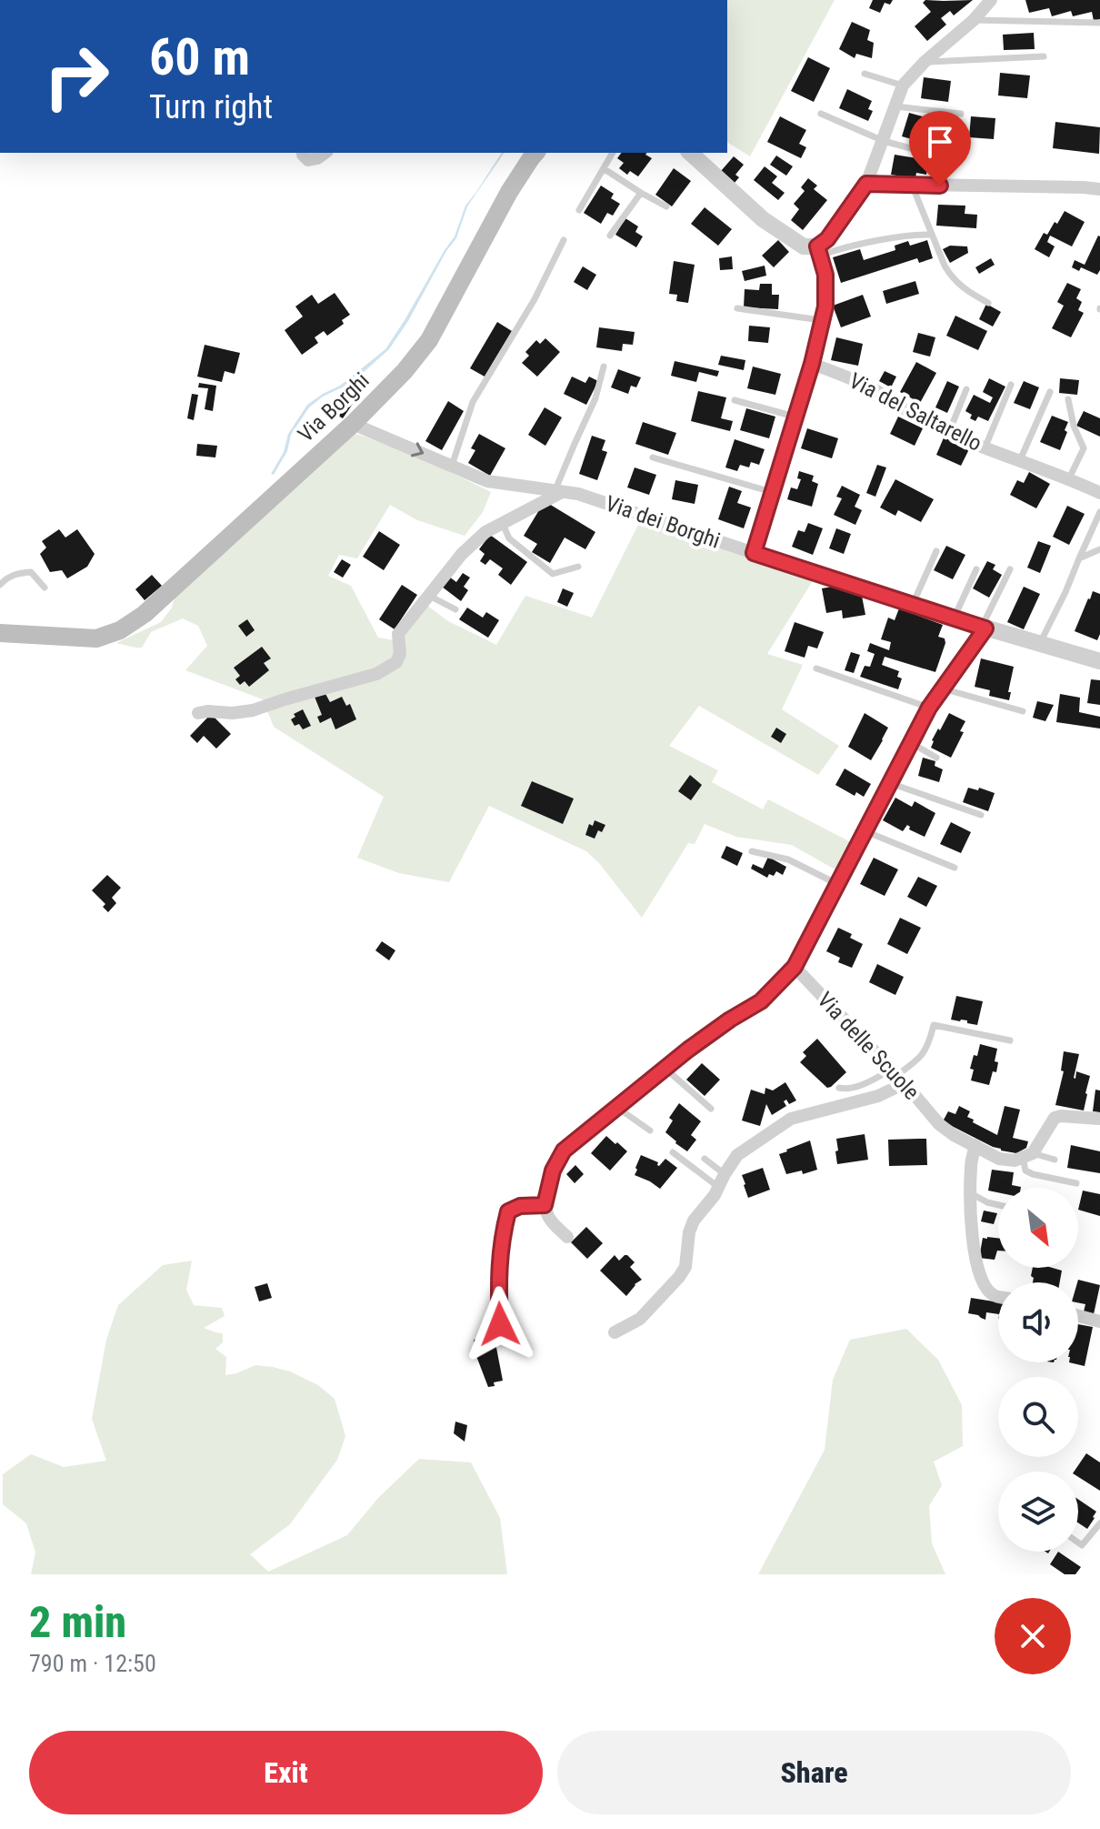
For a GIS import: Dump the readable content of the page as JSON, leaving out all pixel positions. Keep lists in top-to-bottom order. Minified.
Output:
{"streets":{"main road":["Via Borghi"],"street":["Via del Saltarello","Via dei Borghi","Via delle Scuole"]},"crossings":[["Via Borghi","Via dei Borghi"]],"north":"bottom right","page":{"turn":["60 m","Turn right"],"heading":["2 min","790 m · 12:50"],"buttons":["Exit","Share"]}}
